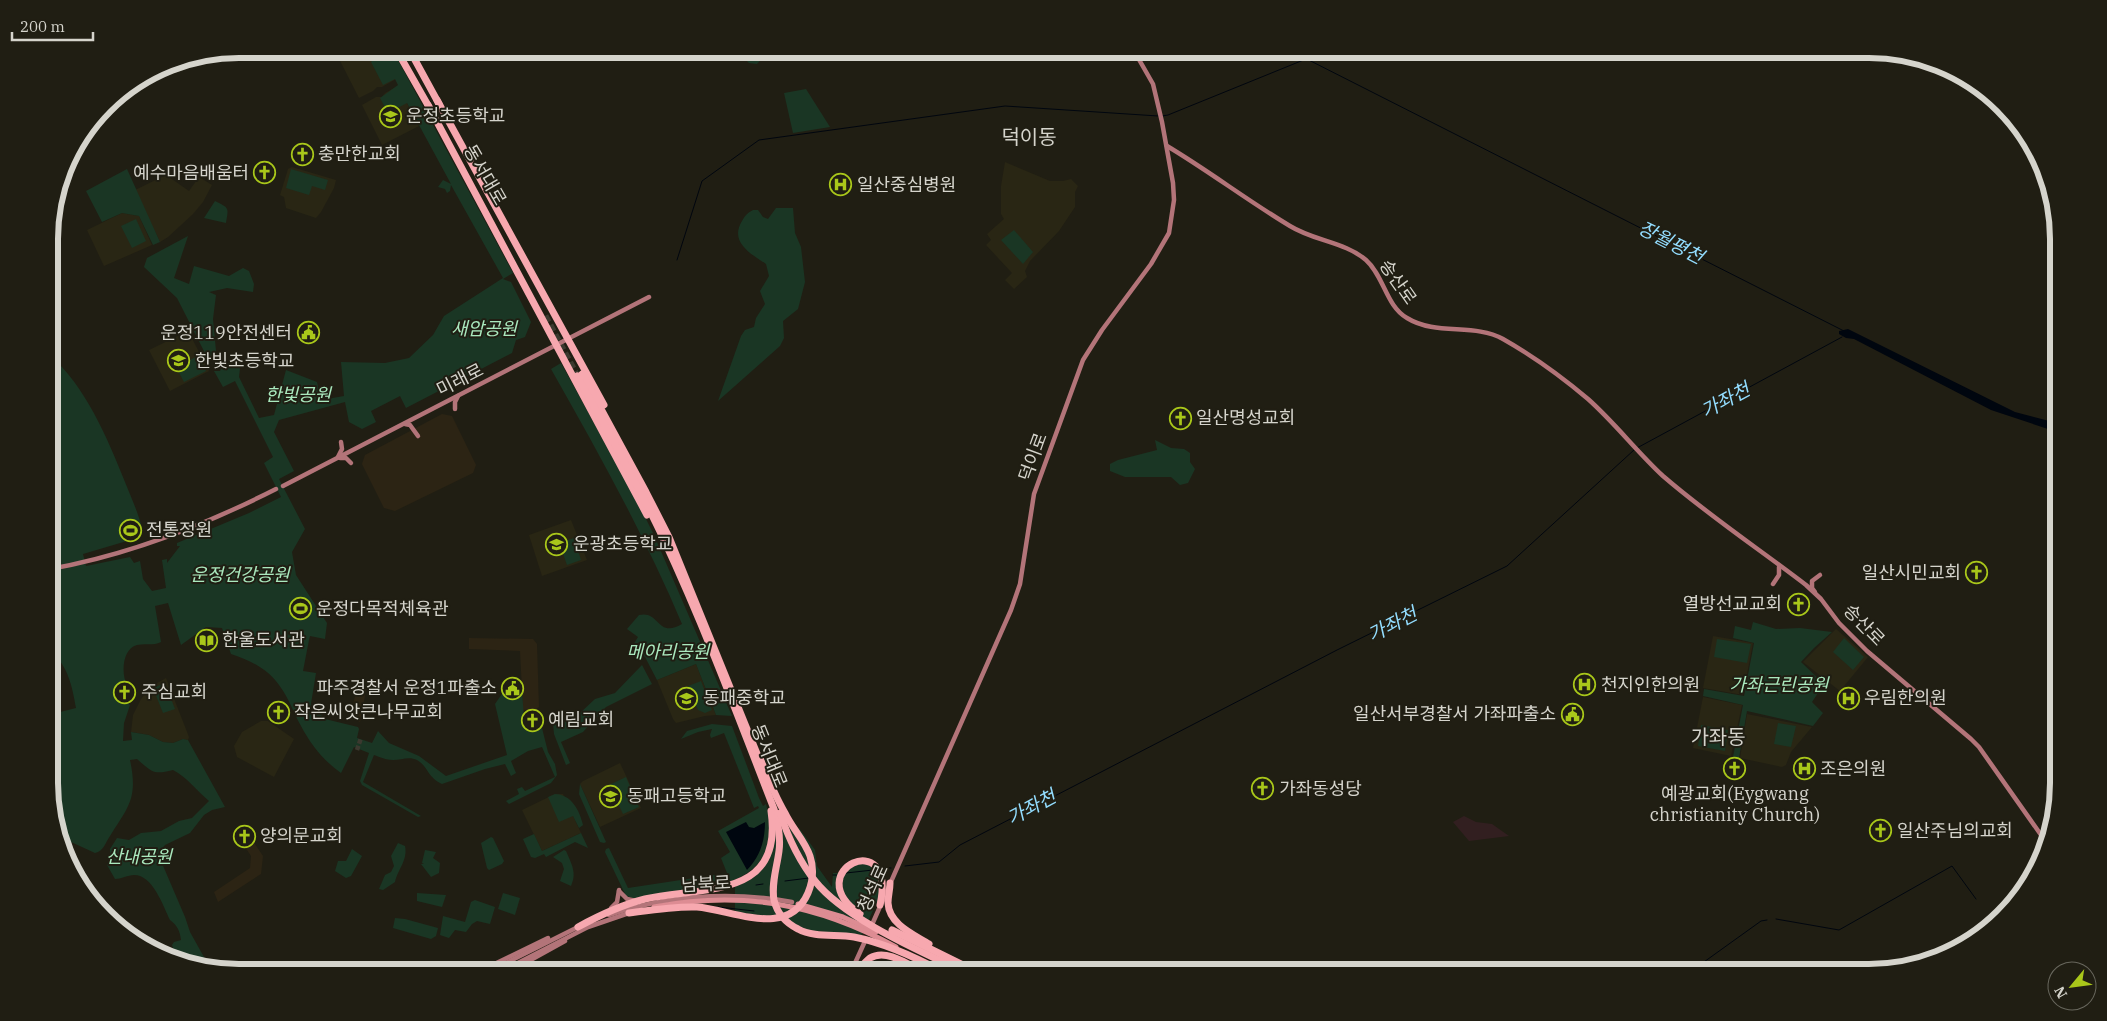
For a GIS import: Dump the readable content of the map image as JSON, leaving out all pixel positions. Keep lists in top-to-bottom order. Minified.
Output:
{"streets":{"highway":["동서대로"],"main road":["송산로","미래로","덕이로","남북로","청석로"]},"crossings":[["동서대로","남북로"],["송산로","덕이로"],["덕이로","청석로"]],"districts":["덕이동","가좌동"],"water":["장월평천","가좌천"],"parks":["새암공원","한빛공원","운정건강공원","메아리공원","가좌근린공원","산내공원"],"places":{"school or university":["운정초등학교","한빛초등학교","운광초등학교","동패중학교","동패고등학교"],"church":["충만한교회","예수마음배움터","일산명성교회","일산시민교회","열방선교교회","주심교회","작은씨앗큰나무교회","예림교회","예광교회(Eygwang christianity Church)","가좌동성당","일산주님의교회","양의문교회"],"hospital":["일산중심병원","천지인한의원","우림한의원","조은의원"],"public building":["운정119안전센터","파주경찰서 운정1파출소","일산서부경찰서 가좌파출소"],"sports":["전통정원","운정다목적체육관"],"library":["한울도서관"]},"scale_bar":"200 m","north":"bottom left"}
